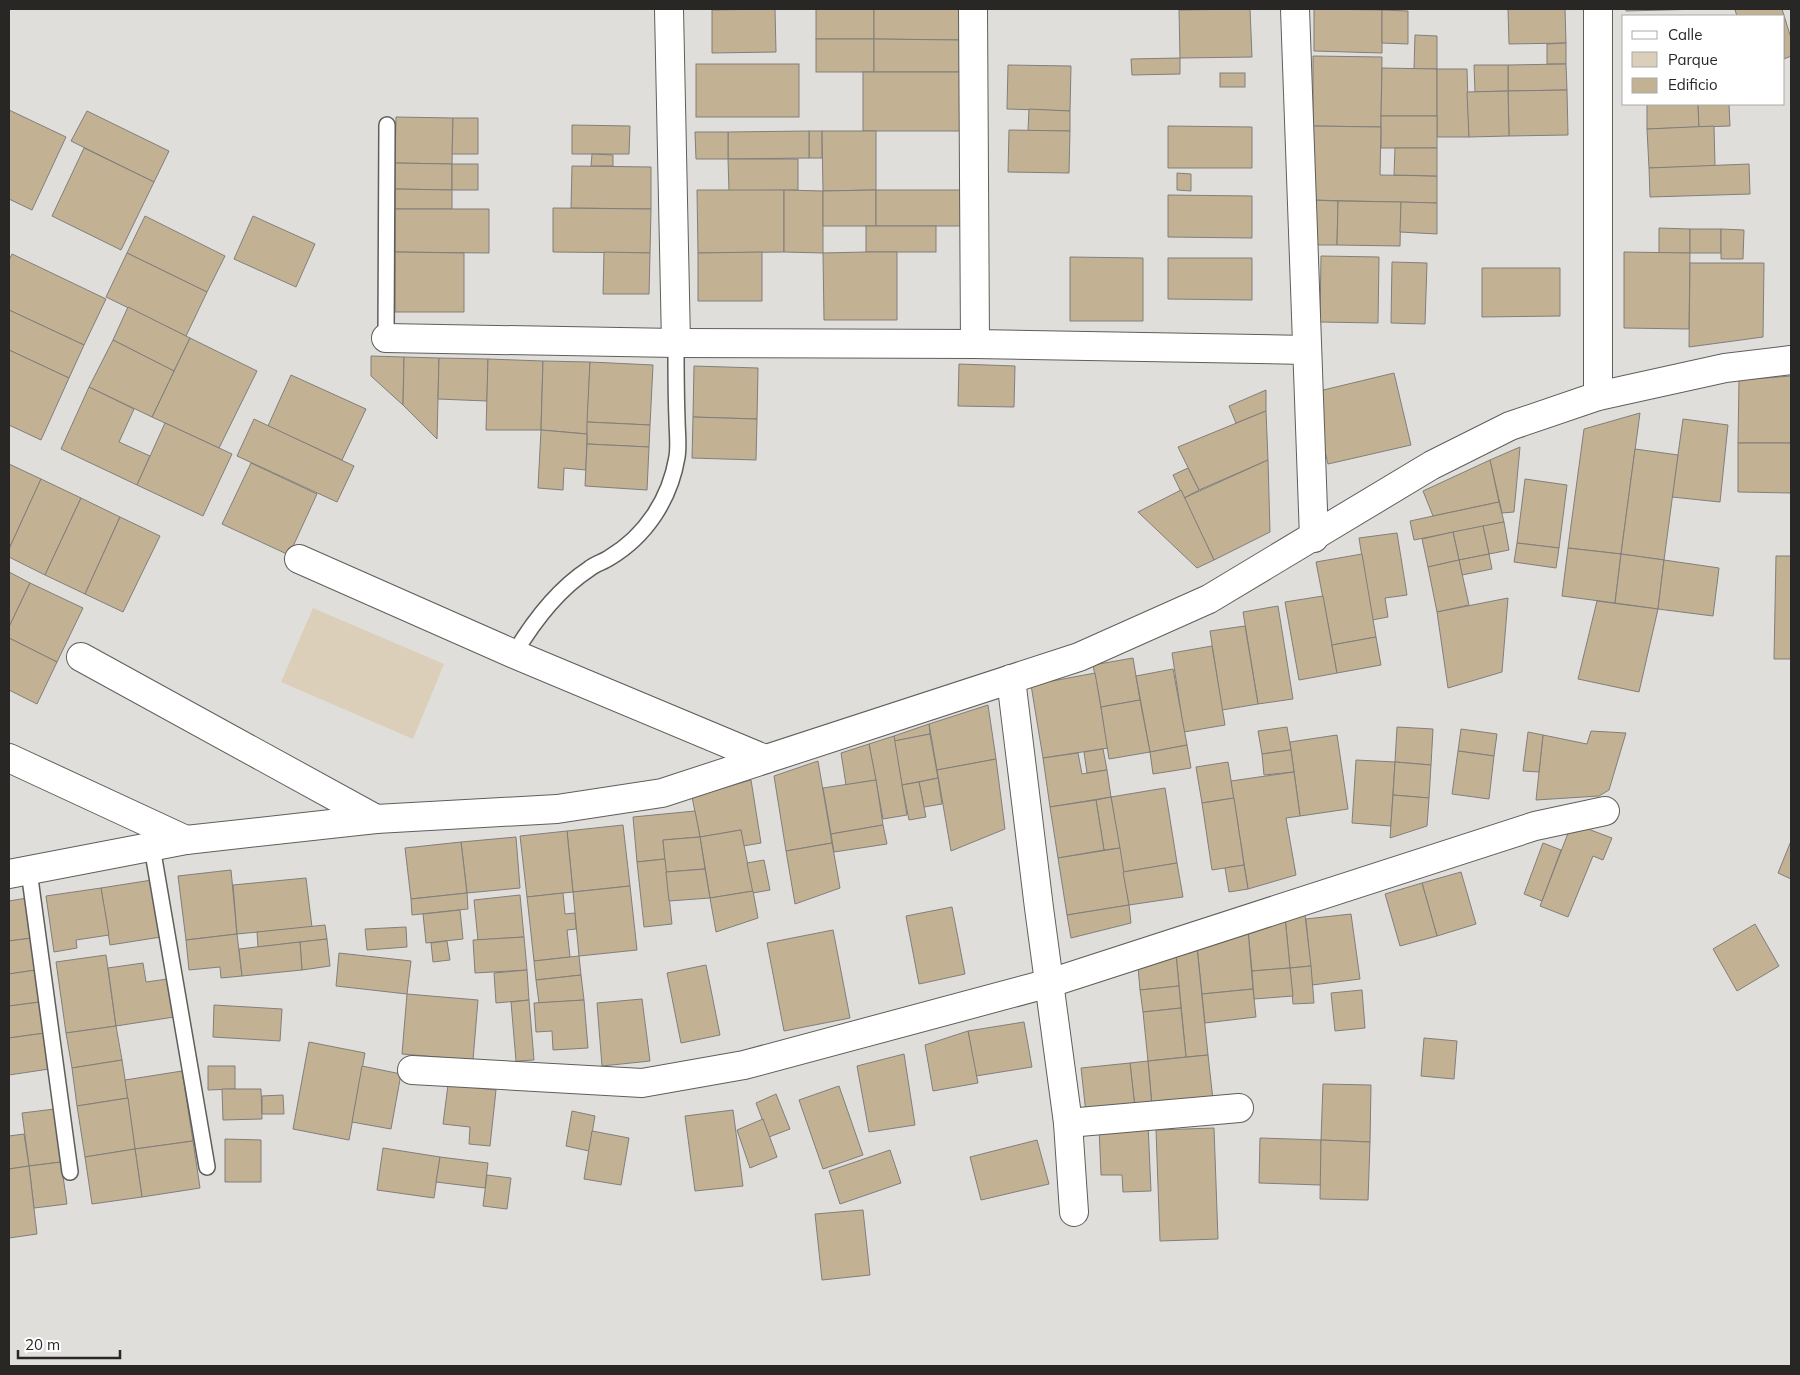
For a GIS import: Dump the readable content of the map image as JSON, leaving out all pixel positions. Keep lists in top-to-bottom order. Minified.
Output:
{"legend":["Calle","Parque","Edificio"],"scale_bar":"20 m"}
